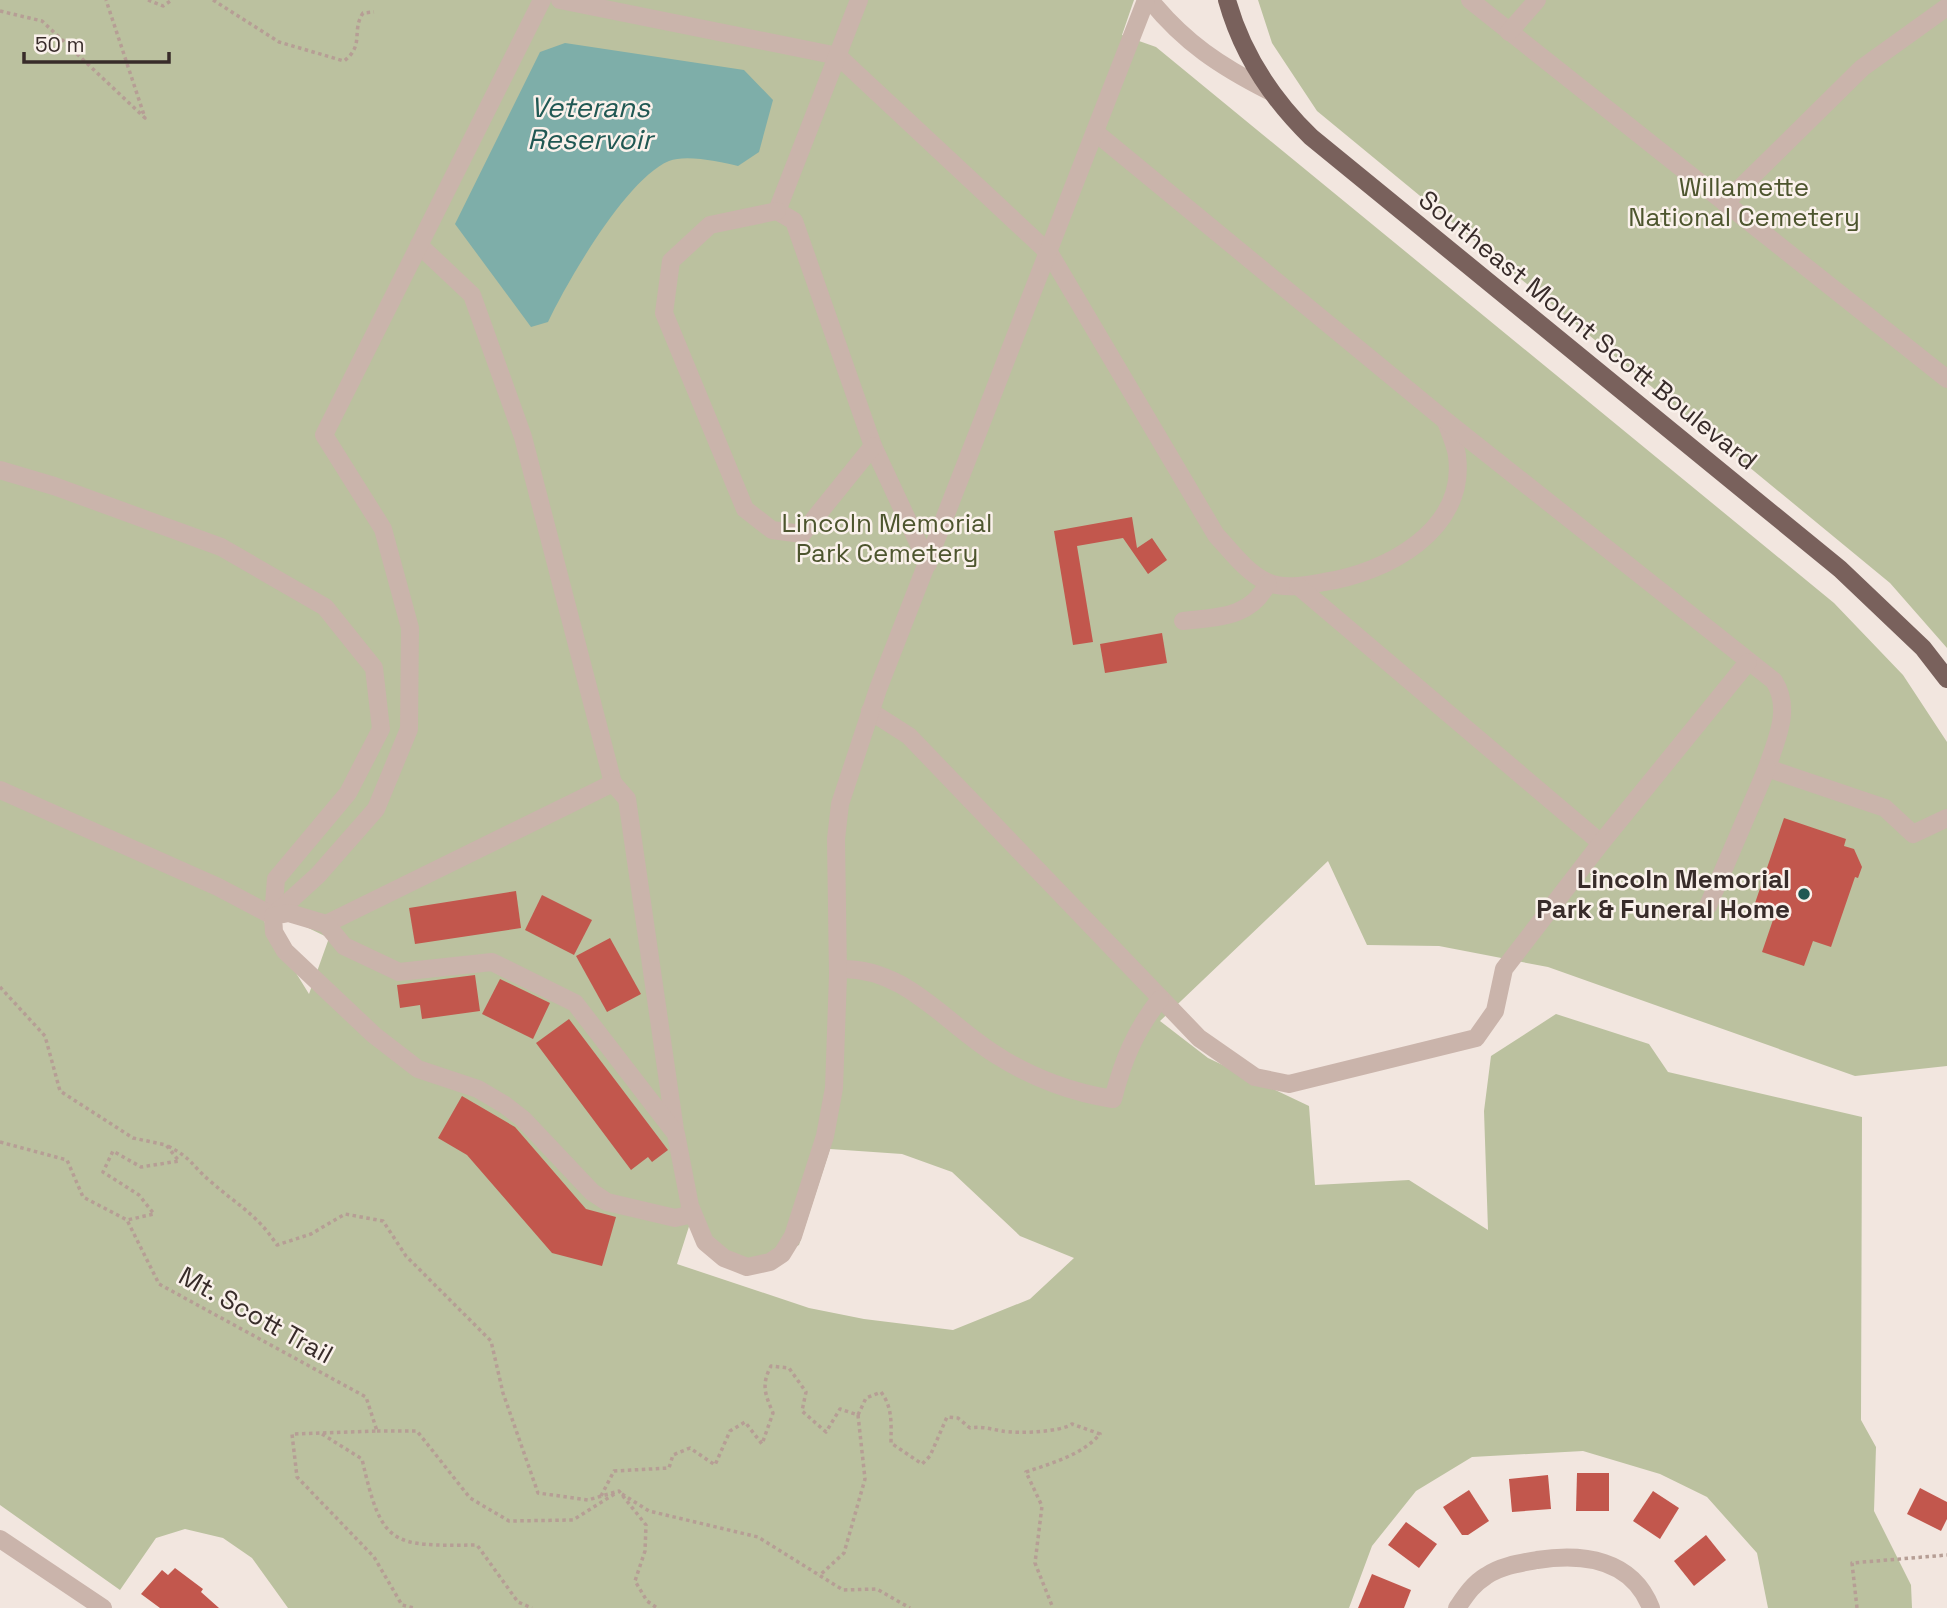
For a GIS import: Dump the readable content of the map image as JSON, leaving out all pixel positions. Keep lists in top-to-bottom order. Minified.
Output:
{"streets":{"main road":["Southeast Mount Scott Boulevard"],"path":["Mt. Scott Trail"]},"water":["Veterans Reservoir"],"parks":["Willamette National Cemetery","Lincoln Memorial Park Cemetery"],"places":["Lincoln Memorial Park & Funeral Home"],"scale_bar":"50 m"}
